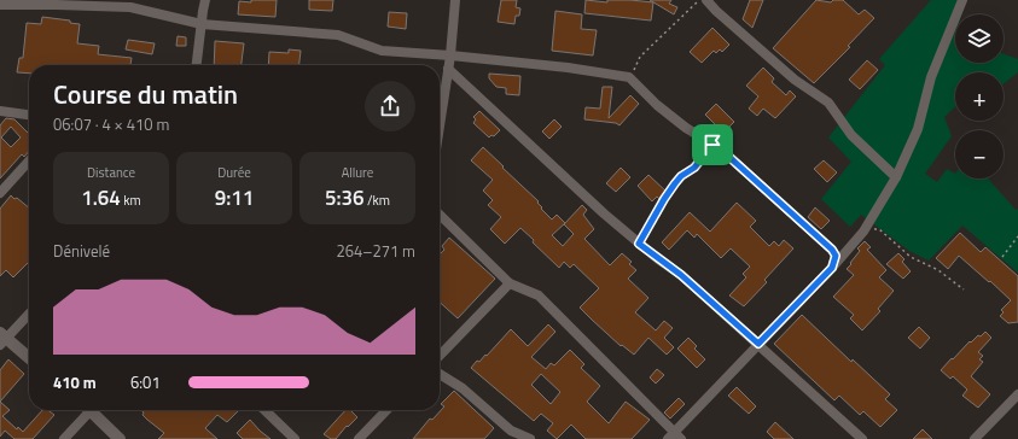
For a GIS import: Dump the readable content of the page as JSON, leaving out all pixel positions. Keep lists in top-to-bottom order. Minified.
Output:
{"page":{"map_buttons":["+","−"],"heading":["Course du matin","06:07 · 4 × 410 m"],"stats":[["Distance","1.64 km"],["Durée","9:11"],["Allure","5:36 /km"]],"chart":["Dénivelé","264–271 m"],"list":[{"name":"410 m","note":"6:01"}]}}
